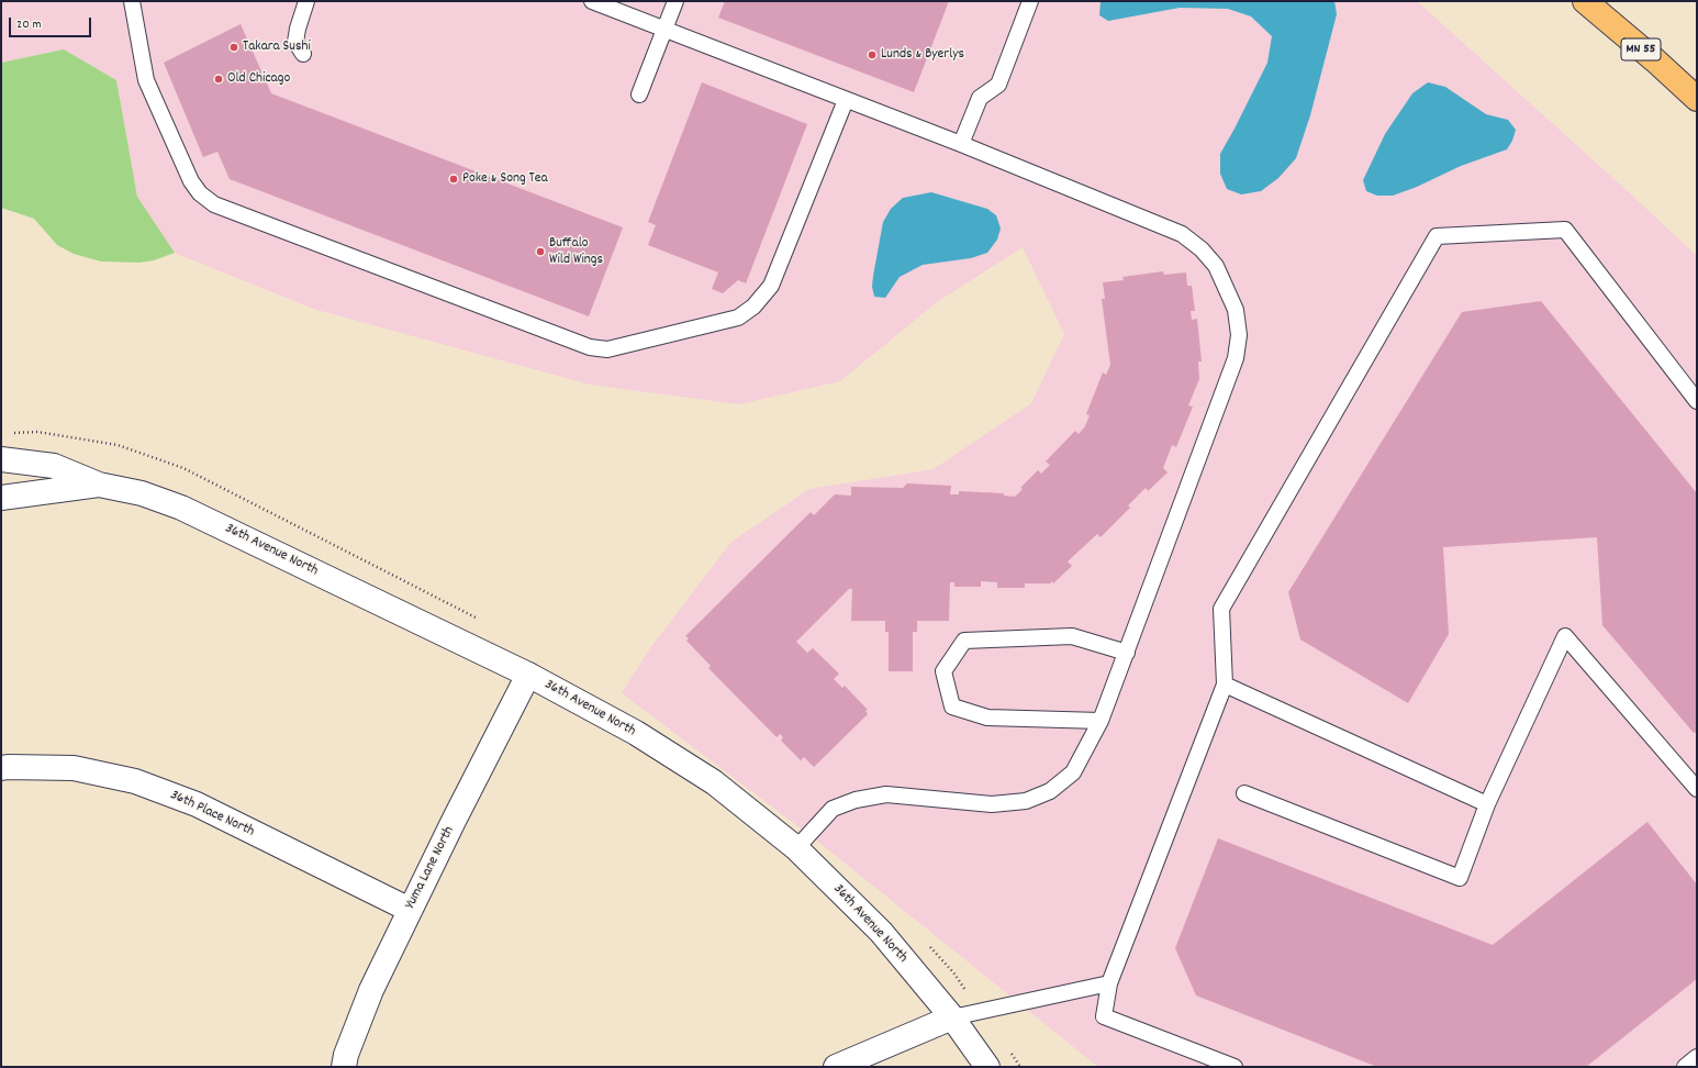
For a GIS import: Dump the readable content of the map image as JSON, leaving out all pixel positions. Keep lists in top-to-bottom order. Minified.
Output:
{"streets":{"main road":["MN 55"],"street":["36th Avenue North","36th Place North","Yuma Lane North"]},"crossings":[["36th Avenue North","Yuma Lane North"],["36th Place North","Yuma Lane North"]],"places":["Takara Sushi","Lunds & Byerlys","Old Chicago","Poke & Song Tea","Buffalo Wild Wings"],"scale_bar":"20 m"}
